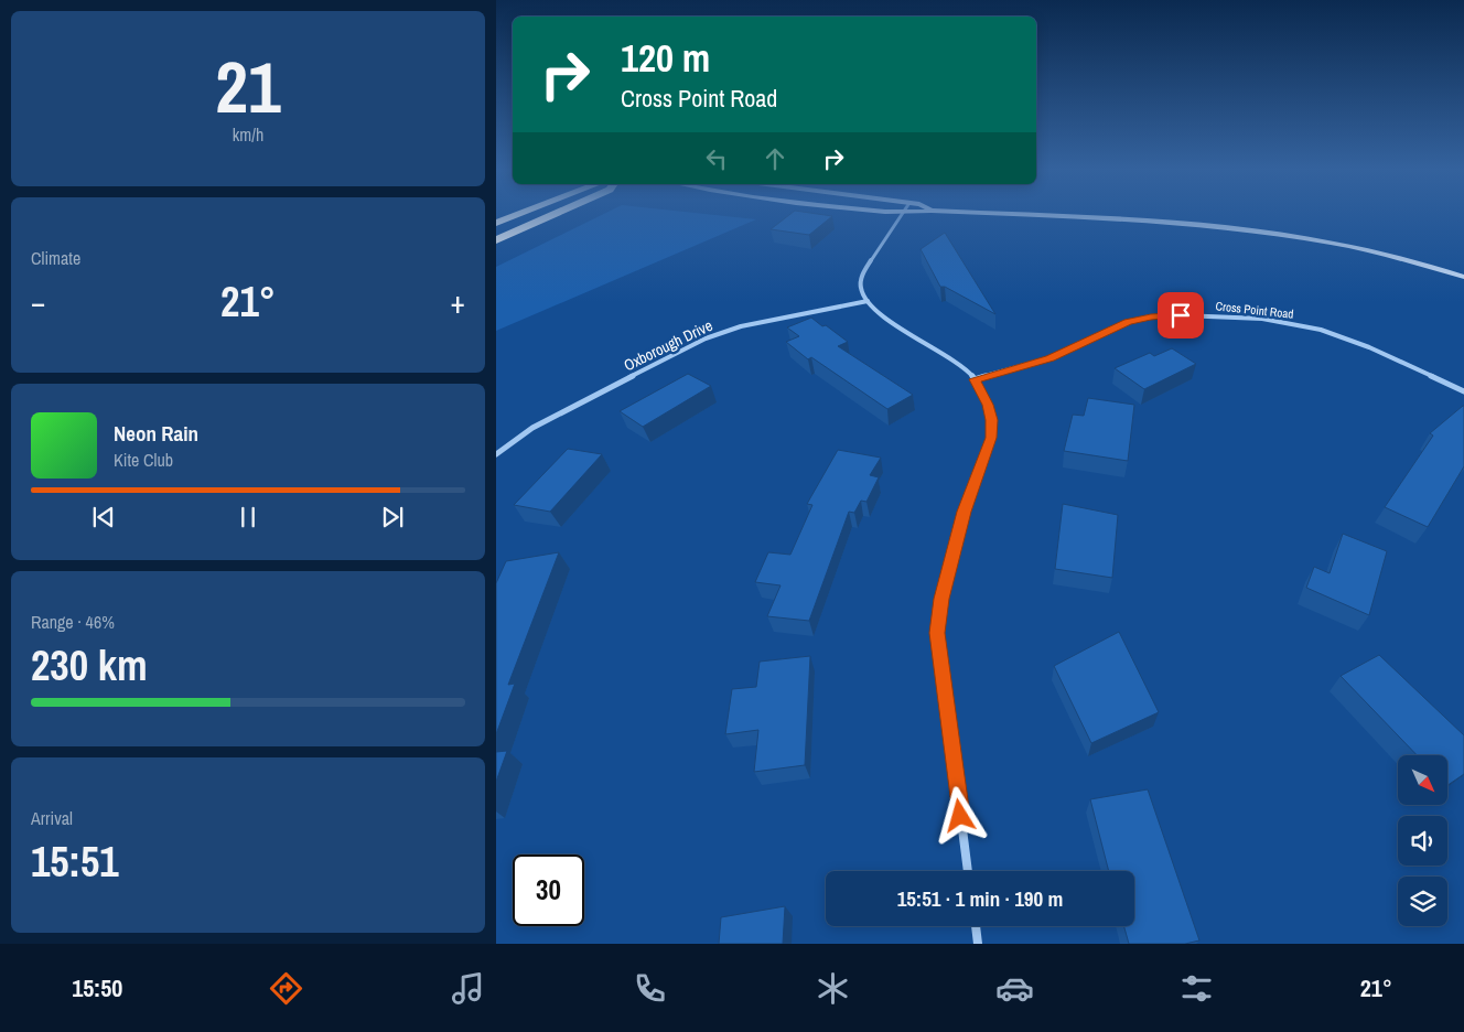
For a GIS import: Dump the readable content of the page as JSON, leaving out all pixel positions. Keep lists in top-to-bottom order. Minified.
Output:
{"streets":{"street":["Cross Point Road","Oxborough Drive"]},"north":"bottom right","page":{"tile":[["21","km/h"],"Climate",["Range · 46%","230 km"],["Arrival","15:51"]],"turn":["120 m","Cross Point Road"],"heat":["−","21°","+"],"song":["Neon Rain","Kite Club"],"limit":"30","trip":"15:51 · 1 min · 190 m","tabs":["15:50","21°"]}}
